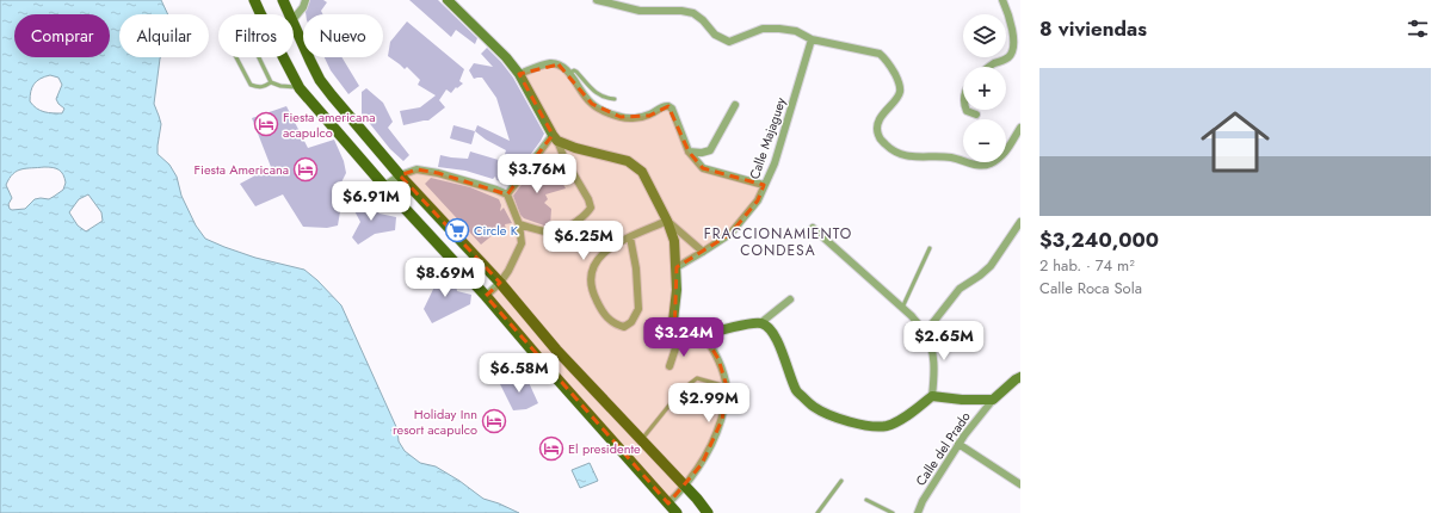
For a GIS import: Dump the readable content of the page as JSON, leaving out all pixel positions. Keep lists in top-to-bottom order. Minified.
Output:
{"streets":{"street":["Calle Majaguey","Calle del Prado"]},"districts":["FRACCIONAMIENTO CONDESA"],"places":{"hotel":["Fiesta americana acapulco","Fiesta Americana","Holiday Inn resort acapulco","El presidente"],"supermarket":["Circle K"]},"page":{"heading":"8 viviendas","map_buttons":["+","−"],"chip":["Comprar","Alquilar","Filtros","Nuevo"],"list":[{"name":"$3,240,000","note":"2 hab. · 74 m² · Calle Roca Sola"}],"price":["$3.76M","$6.91M","$6.25M","$8.69M","$3.24M","$2.65M","$6.58M","$2.99M"]}}
